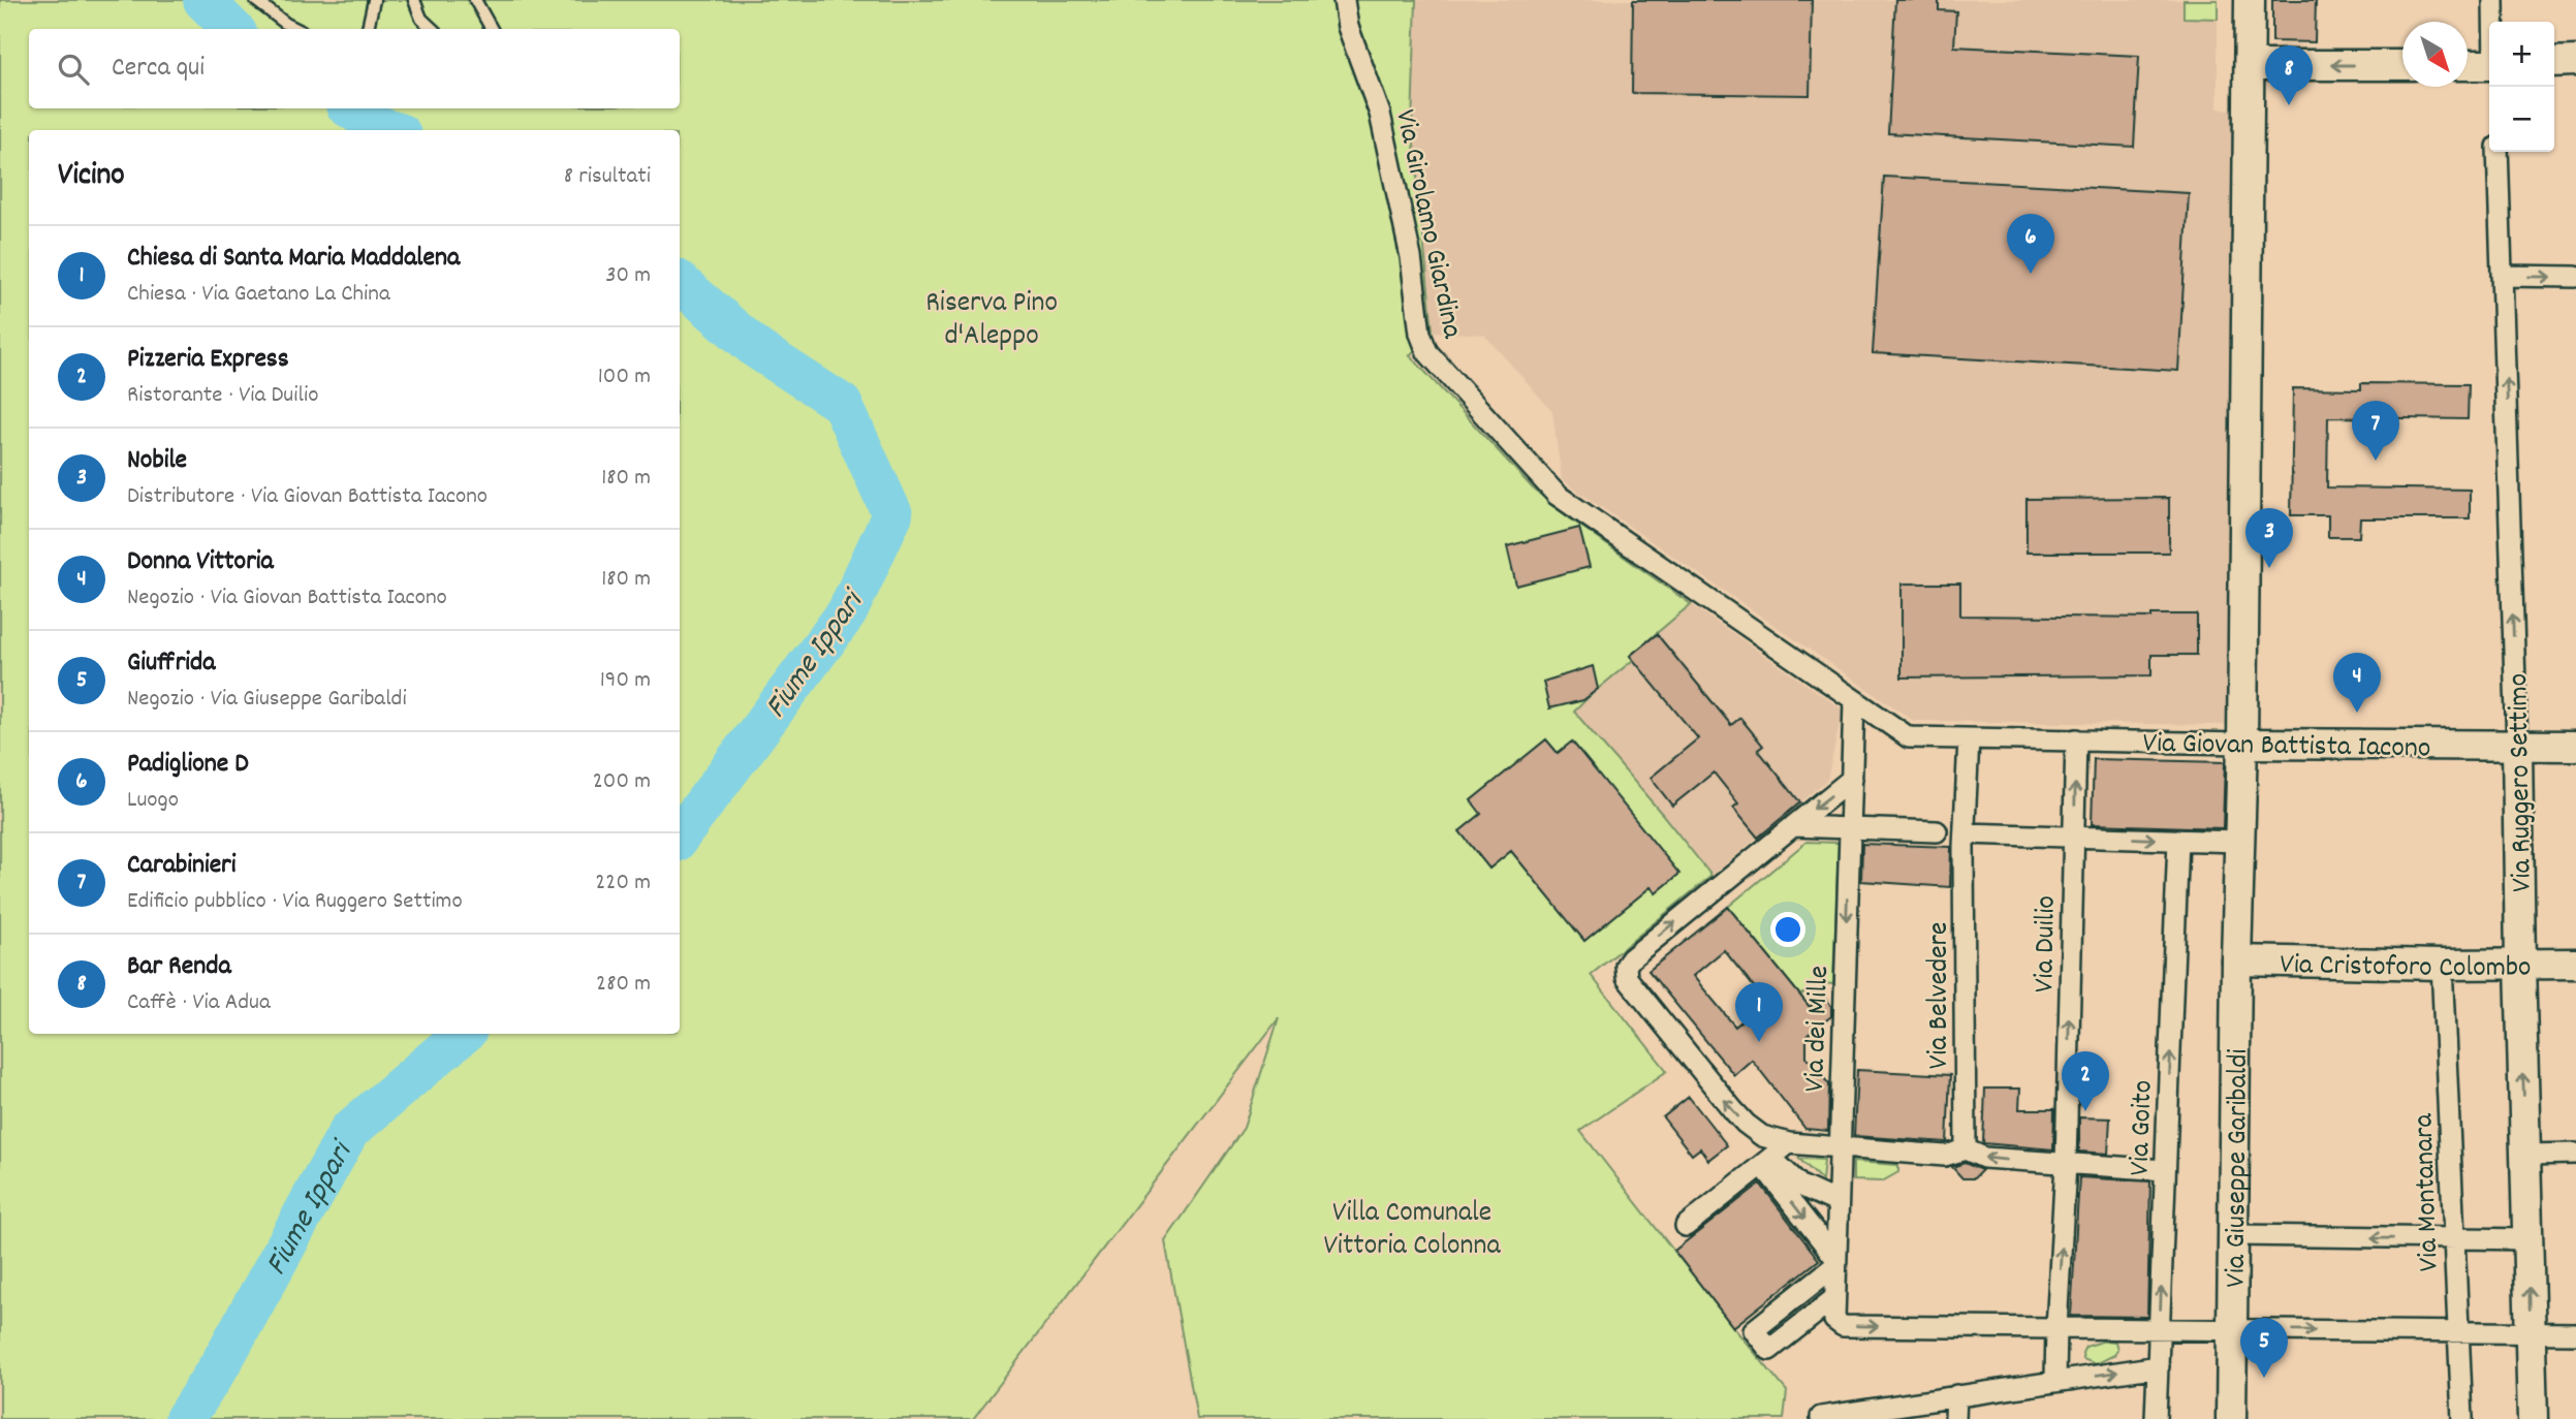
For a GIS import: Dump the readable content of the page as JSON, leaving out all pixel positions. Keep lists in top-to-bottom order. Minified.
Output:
{"streets":{"main road":["Via Giovan Battista Iacono","Via Ruggero Settimo","Via Cristoforo Colombo","Via Giuseppe Garibaldi"],"street":["Via Girolamo Giardina","Via Duilio","Via Belvedere","Via dei Mille","Via Goito","Via Montanara"]},"crossings":[["Via Girolamo Giardina","Via Giovan Battista Iacono"],["Via Girolamo Giardina","Via Belvedere"],["Via Girolamo Giardina","Via dei Mille"],["Via Giovan Battista Iacono","Via Ruggero Settimo"],["Via Giovan Battista Iacono","Via Duilio"],["Via Giovan Battista Iacono","Via Belvedere"],["Via Giovan Battista Iacono","Via Giuseppe Garibaldi"],["Via Ruggero Settimo","Via Cristoforo Colombo"],["Via Cristoforo Colombo","Via Giuseppe Garibaldi"],["Via Cristoforo Colombo","Via Montanara"]],"one_way":["Via Ruggero Settimo","Via Duilio","Via dei Mille","Via Goito"],"water":["Fiume Ippari"],"parks":["Riserva Pino d'Aleppo","Villa Comunale Vittoria Colonna"],"north":"bottom right","page":{"map_buttons":["+","−"],"search":"Cerca qui","pins":["8","6","7","3","4","1","2","5"],"heading":["Vicino","8 risultati"],"list":[{"mark":"1","name":"Chiesa di Santa Maria Maddalena","note":"Chiesa · Via Gaetano La China","value":"30 m"},{"mark":"2","name":"Pizzeria Express","note":"Ristorante · Via Duilio","value":"100 m"},{"mark":"3","name":"Nobile","note":"Distributore · Via Giovan Battista Iacono","value":"180 m"},{"mark":"4","name":"Donna Vittoria","note":"Negozio · Via Giovan Battista Iacono","value":"180 m"},{"mark":"5","name":"Giuffrida","note":"Negozio · Via Giuseppe Garibaldi","value":"190 m"},{"mark":"6","name":"Padiglione D","note":"Luogo","value":"200 m"},{"mark":"7","name":"Carabinieri","note":"Edificio pubblico · Via Ruggero Settimo","value":"220 m"},{"mark":"8","name":"Bar Renda","note":"Caffè · Via Adua","value":"280 m"}]}}
